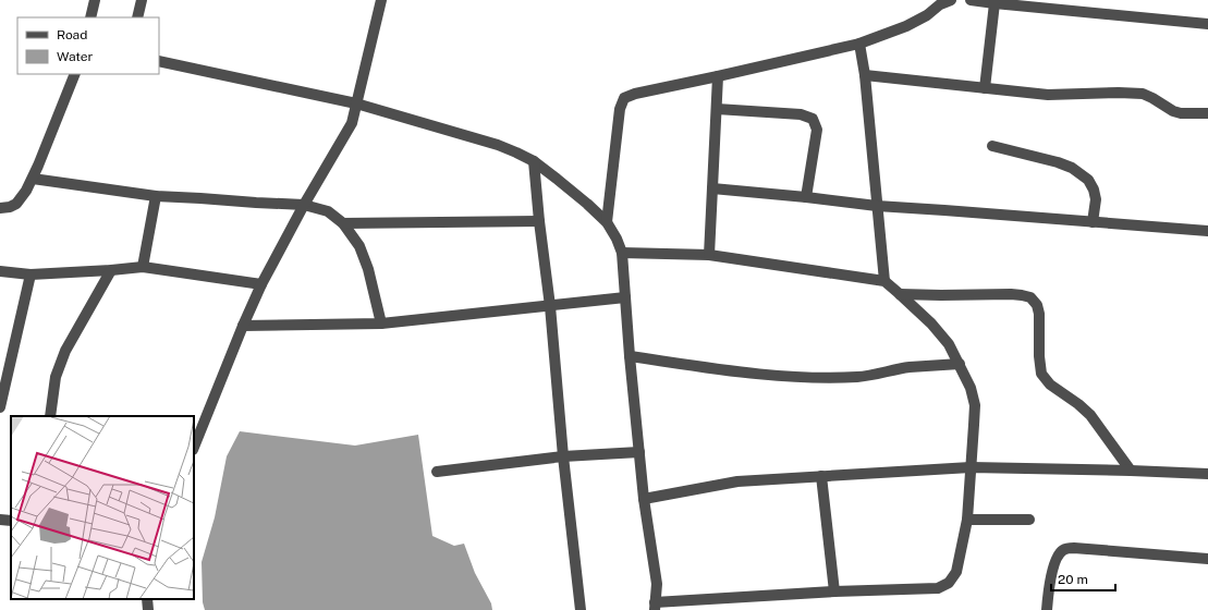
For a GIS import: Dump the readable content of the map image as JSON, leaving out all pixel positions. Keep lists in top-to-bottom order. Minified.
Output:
{"legend":["Road","Water"],"scale_bar":"20 m"}
